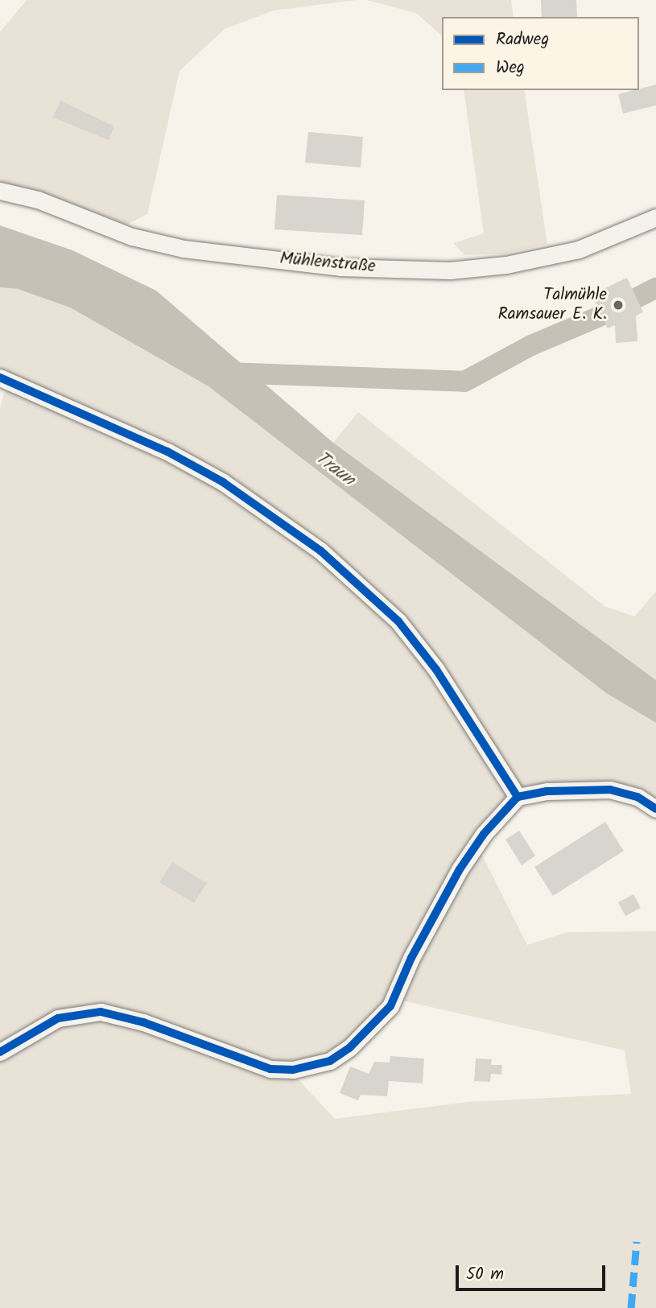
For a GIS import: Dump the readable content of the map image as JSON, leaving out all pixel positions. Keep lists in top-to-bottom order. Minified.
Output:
{"streets":{"street":["Mühlenstraße"]},"water":["Traun"],"places":["Talmühle Ramsauer E. K."],"legend":["Radweg","Weg"],"scale_bar":"50 m"}
